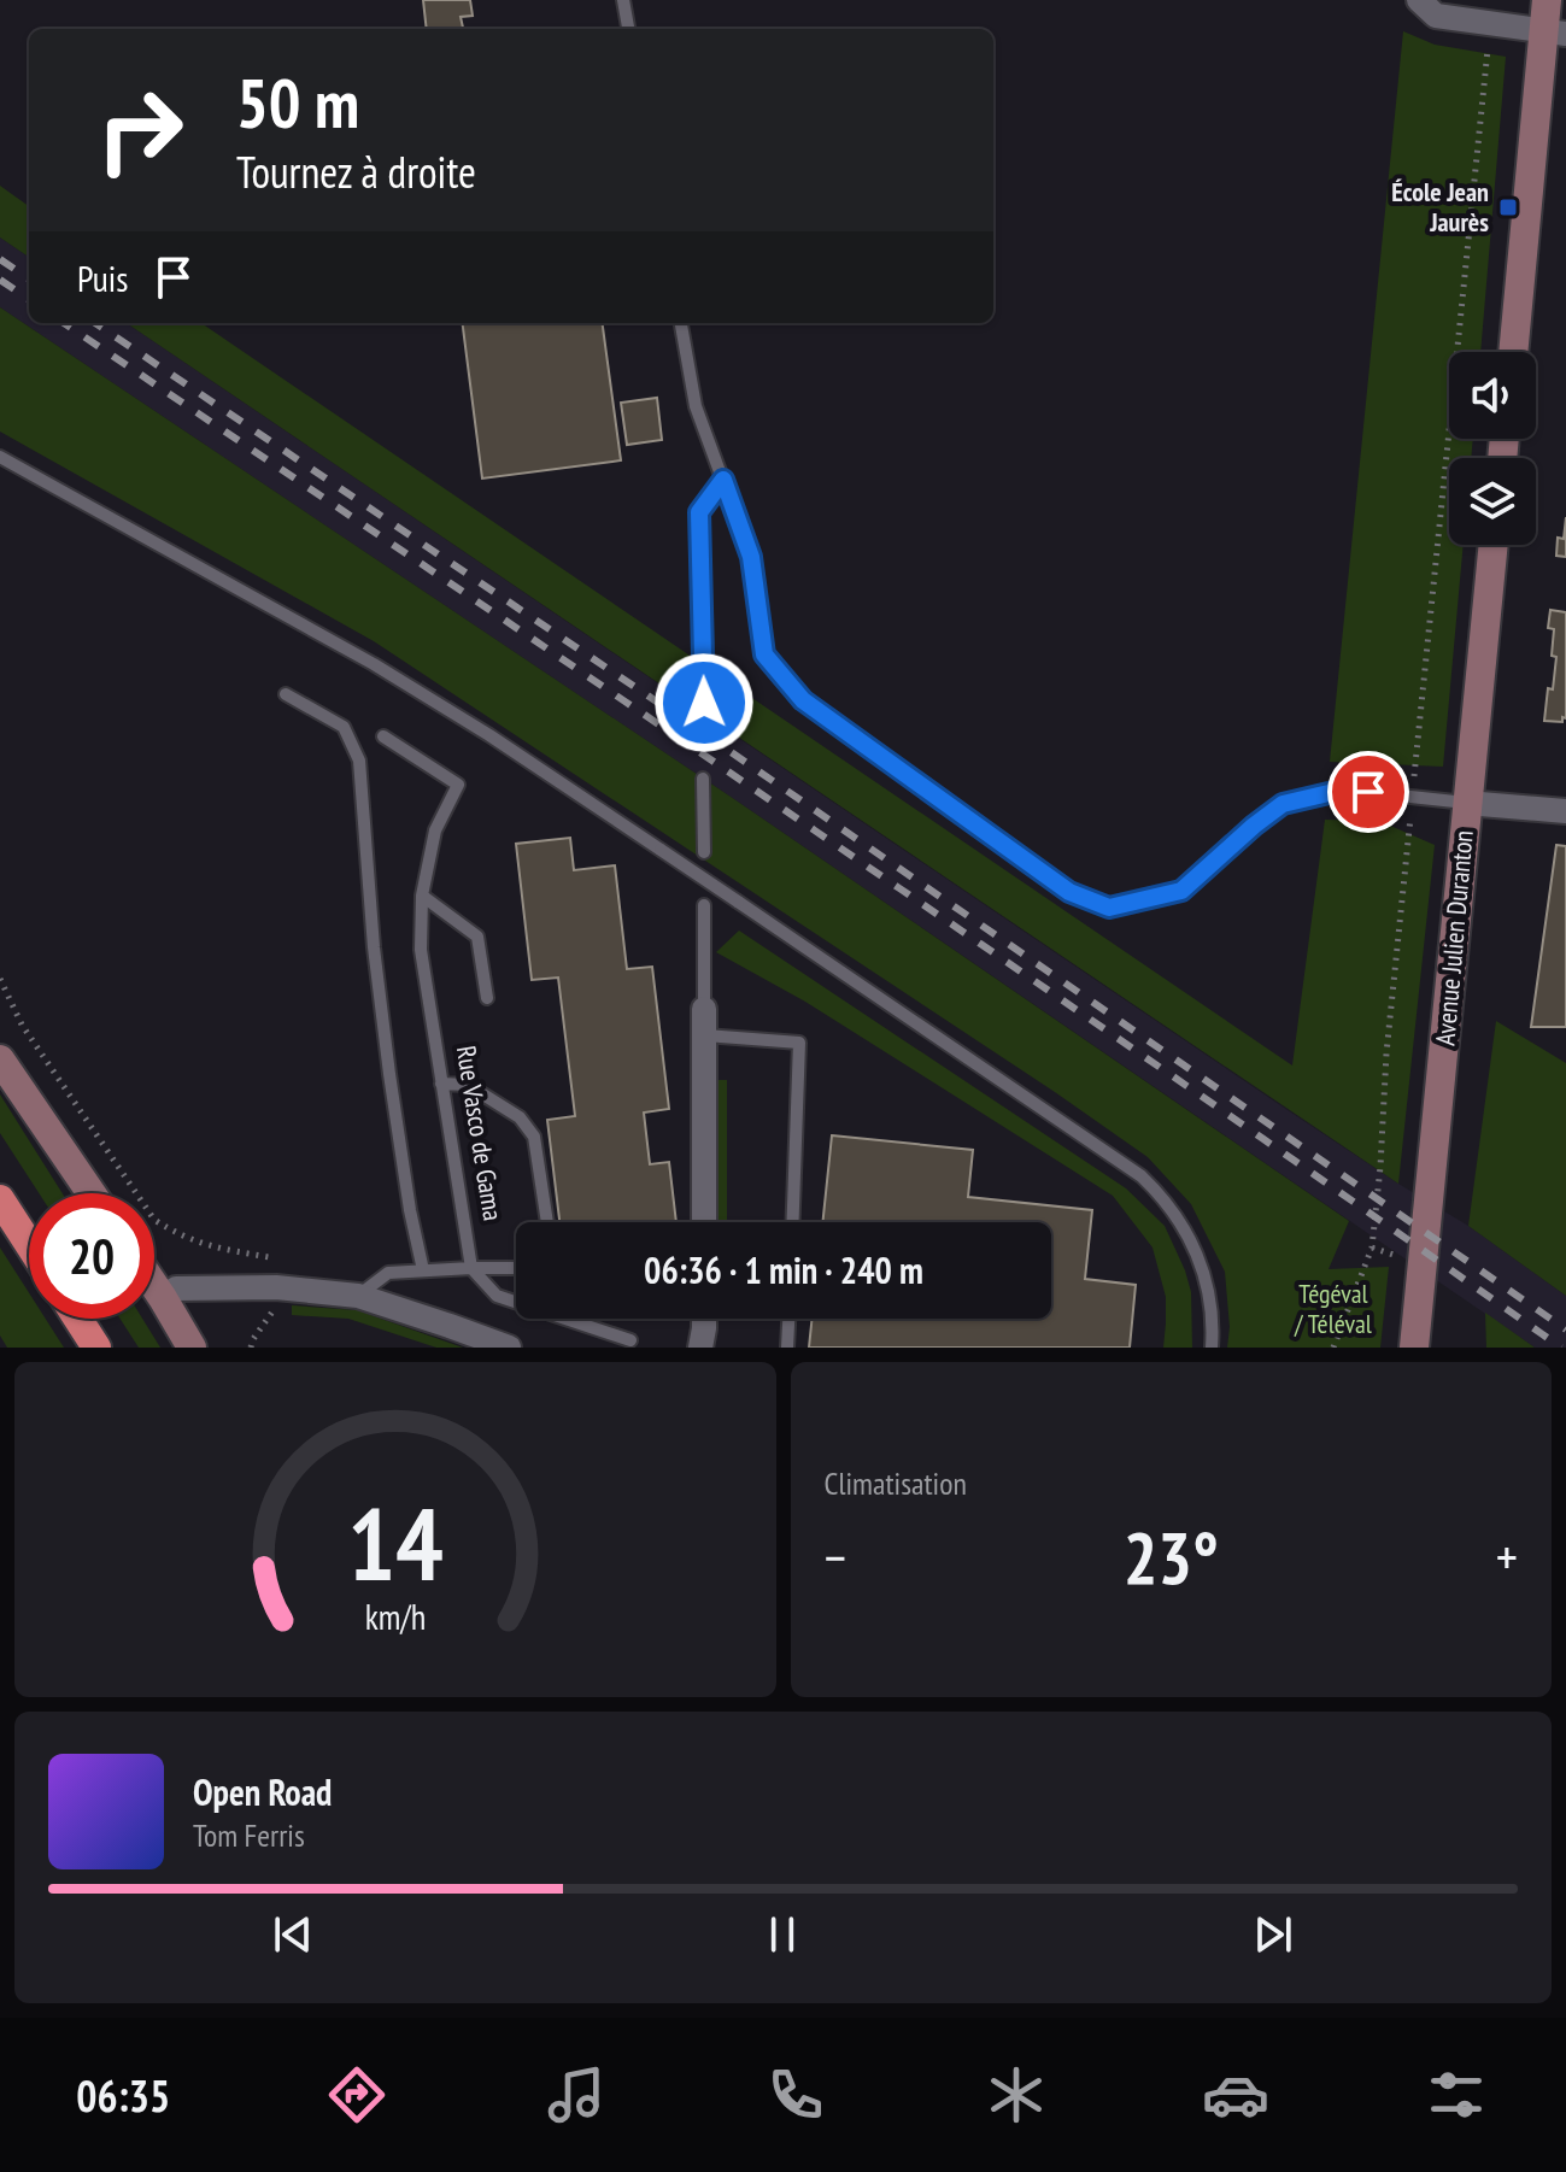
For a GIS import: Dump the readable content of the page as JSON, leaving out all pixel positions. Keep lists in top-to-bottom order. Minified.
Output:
{"streets":{"main road":["Avenue Julien Duranton"],"lane":["Rue Vasco de Gama"]},"parks":["Tégéval / Téléval"],"places":{"transit":["École Jean Jaurès"]},"page":{"turn":["50 m","Tournez à droite"],"then":"Puis","limit":"20","trip":"06:36 · 1 min · 240 m","tile":"Climatisation","heat":["−","23°","+"],"song":["Open Road","Tom Ferris"],"tabs":"06:35","gauge":["14","km/h"]}}
